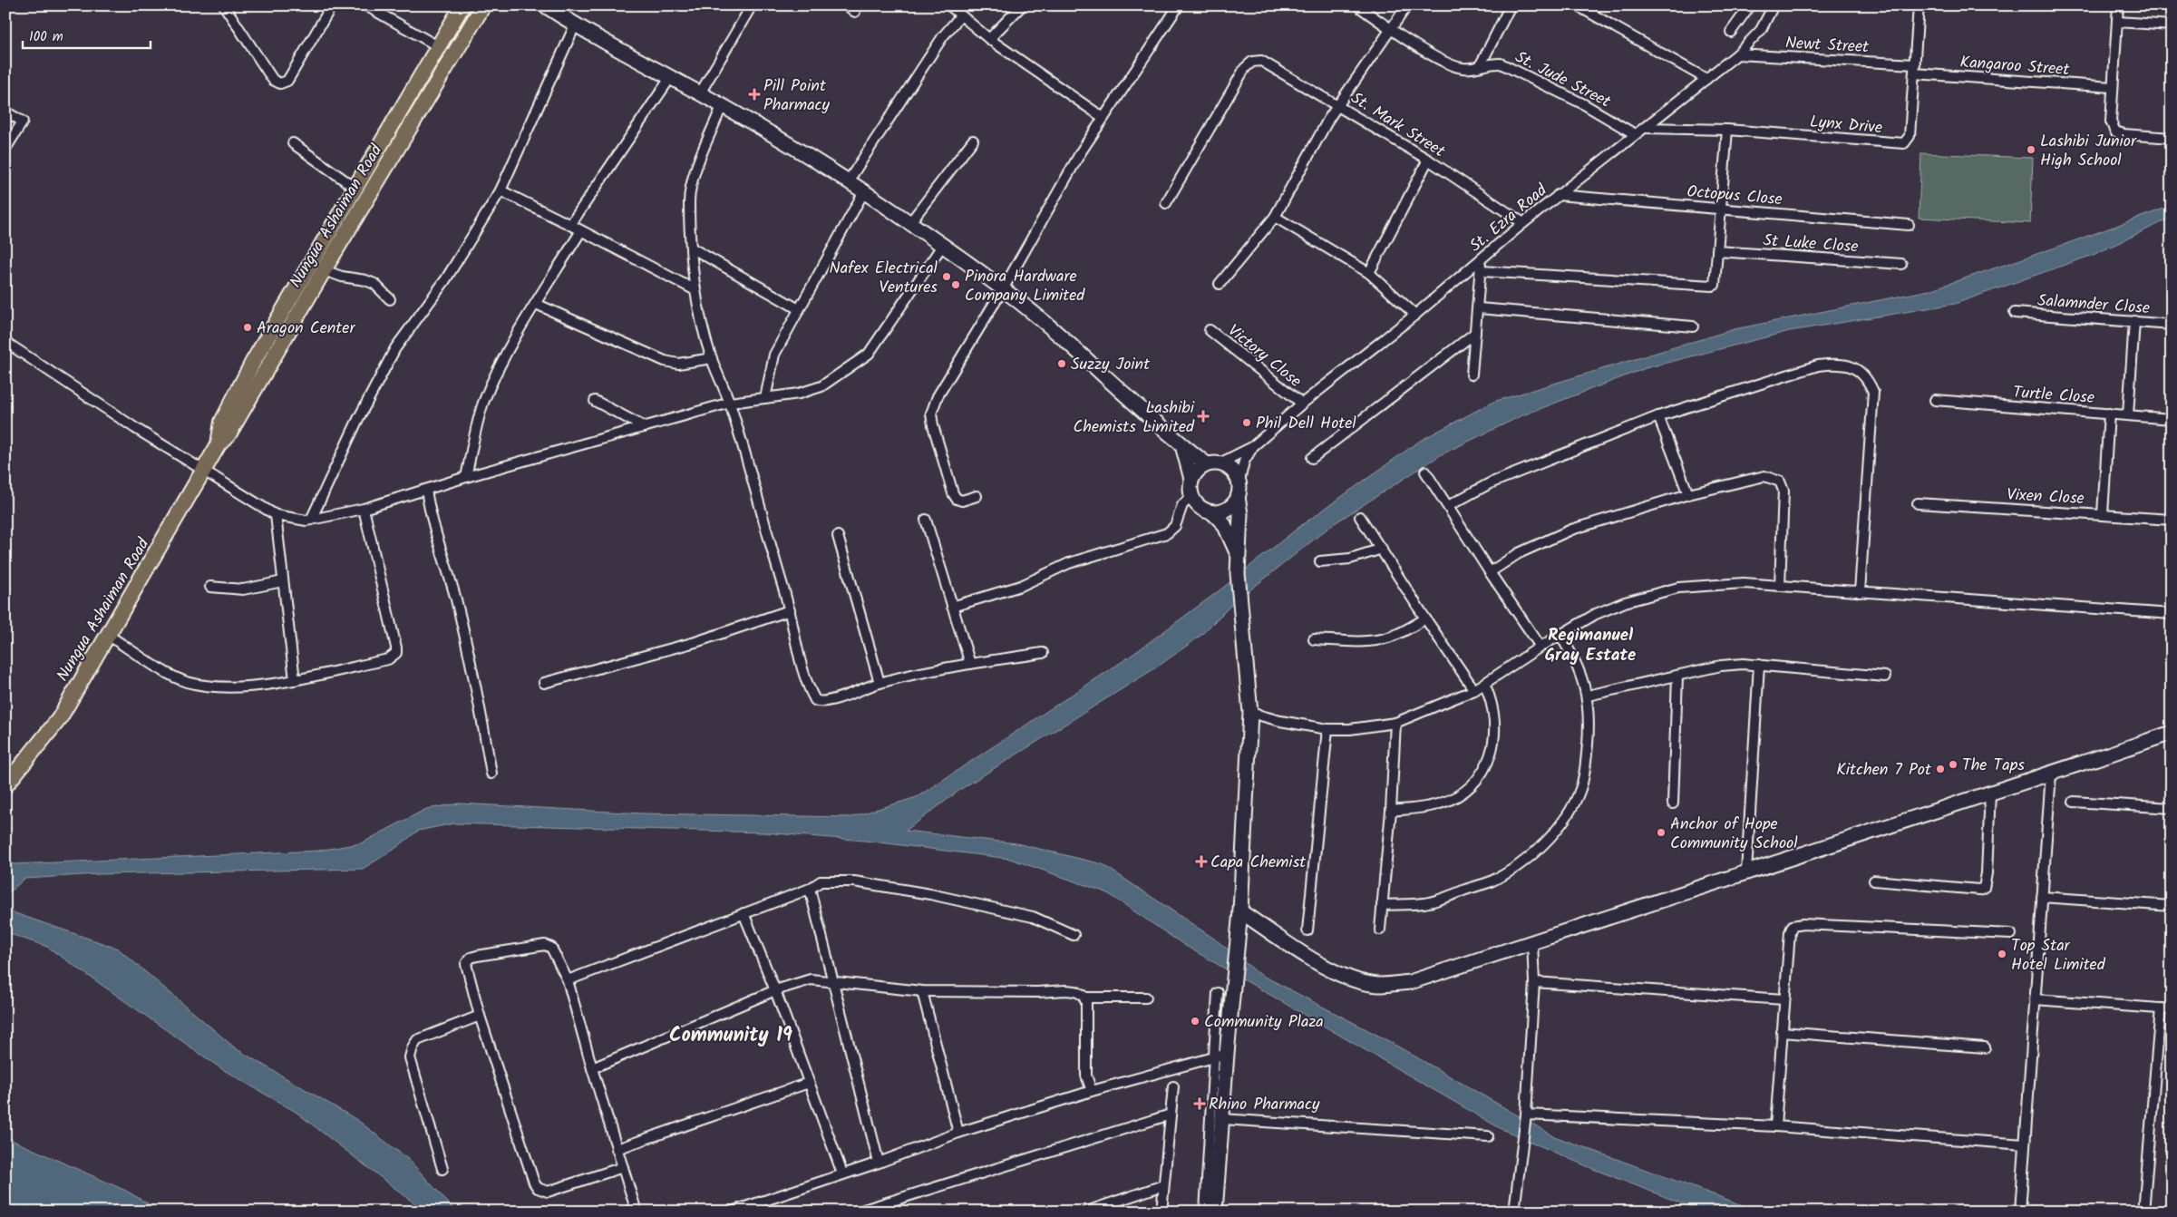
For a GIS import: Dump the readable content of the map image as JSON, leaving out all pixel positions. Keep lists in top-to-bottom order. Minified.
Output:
{"streets":{"main road":["Nungua Ashaiman Road"],"street":["Newt Street","Kangaroo Street","St. Jude Street","St. Mark Street","Lynx Drive","Octopus Close","St. Ezra Road","St Luke Close","Salamnder Close","Victory Close","Turtle Close","Vixen Close"]},"crossings":[["Newt Street","Kangaroo Street"],["Newt Street","Lynx Drive"],["Newt Street","St. Ezra Road"],["Kangaroo Street","Lynx Drive"],["St. Jude Street","St. Ezra Road"],["St. Mark Street","St. Ezra Road"],["Lynx Drive","St. Ezra Road"],["Octopus Close","St. Ezra Road"],["St. Ezra Road","Victory Close"]],"districts":["Regimanuel Gray Estate","Community 19"],"places":{"health":["Pill Point Pharmacy","Lashibi Chemists Limited","Capa Chemist","Rhino Pharmacy"],"other":["Lashibi Junior High School","Nafex Electrical Ventures","Pinora Hardware Company Limited","Aragon Center","Suzzy Joint","Phil Dell Hotel","The Taps","Kitchen 7 Pot","Anchor of Hope Community School","Top Star Hotel Limited","Community Plaza"]},"scale_bar":"100 m"}
